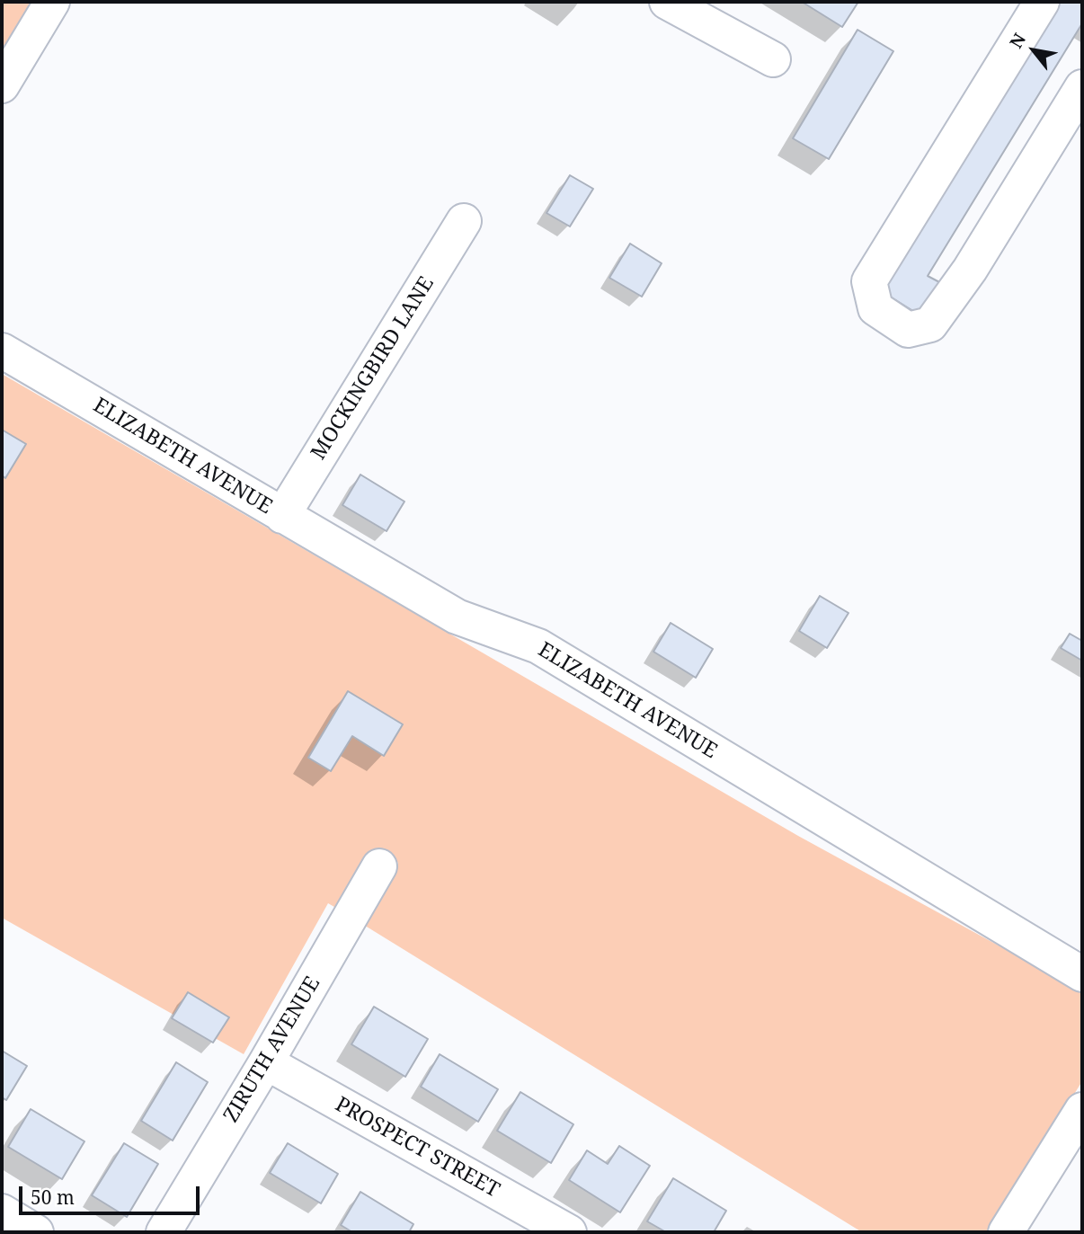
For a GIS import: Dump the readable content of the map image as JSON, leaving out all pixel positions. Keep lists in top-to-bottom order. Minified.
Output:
{"streets":{"street":["MOCKINGBIRD LANE","ELIZABETH AVENUE","ZIRUTH AVENUE","PROSPECT STREET"]},"crossings":[["MOCKINGBIRD LANE","ELIZABETH AVENUE"],["ZIRUTH AVENUE","PROSPECT STREET"]],"scale_bar":"50 m","north":"top left"}
